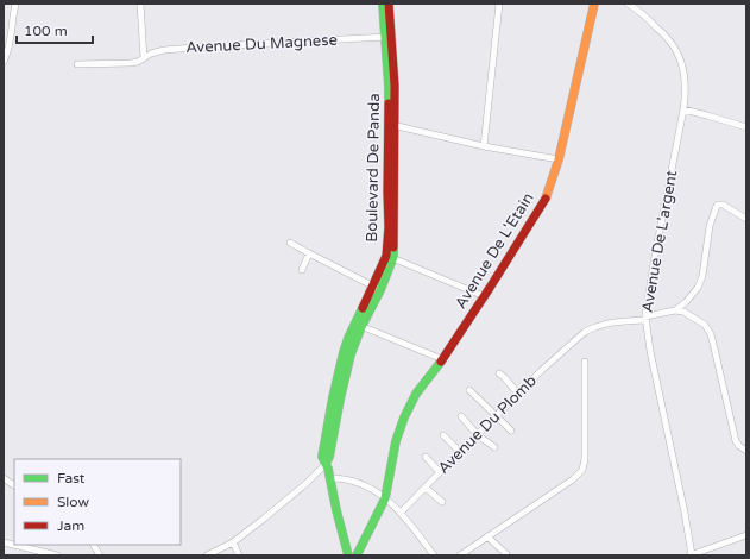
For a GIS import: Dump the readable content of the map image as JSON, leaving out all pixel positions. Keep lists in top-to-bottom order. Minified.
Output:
{"streets":{"street":["Avenue Du Magnese","Boulevard De Panda","Avenue De L'argent","Avenue De L'Etain","Avenue Du Plomb"]},"crossings":[["Avenue Du Magnese","Boulevard De Panda"],["Avenue De L'argent","Avenue Du Plomb"]],"legend":["Fast","Slow","Jam"],"scale_bar":"100 m"}
